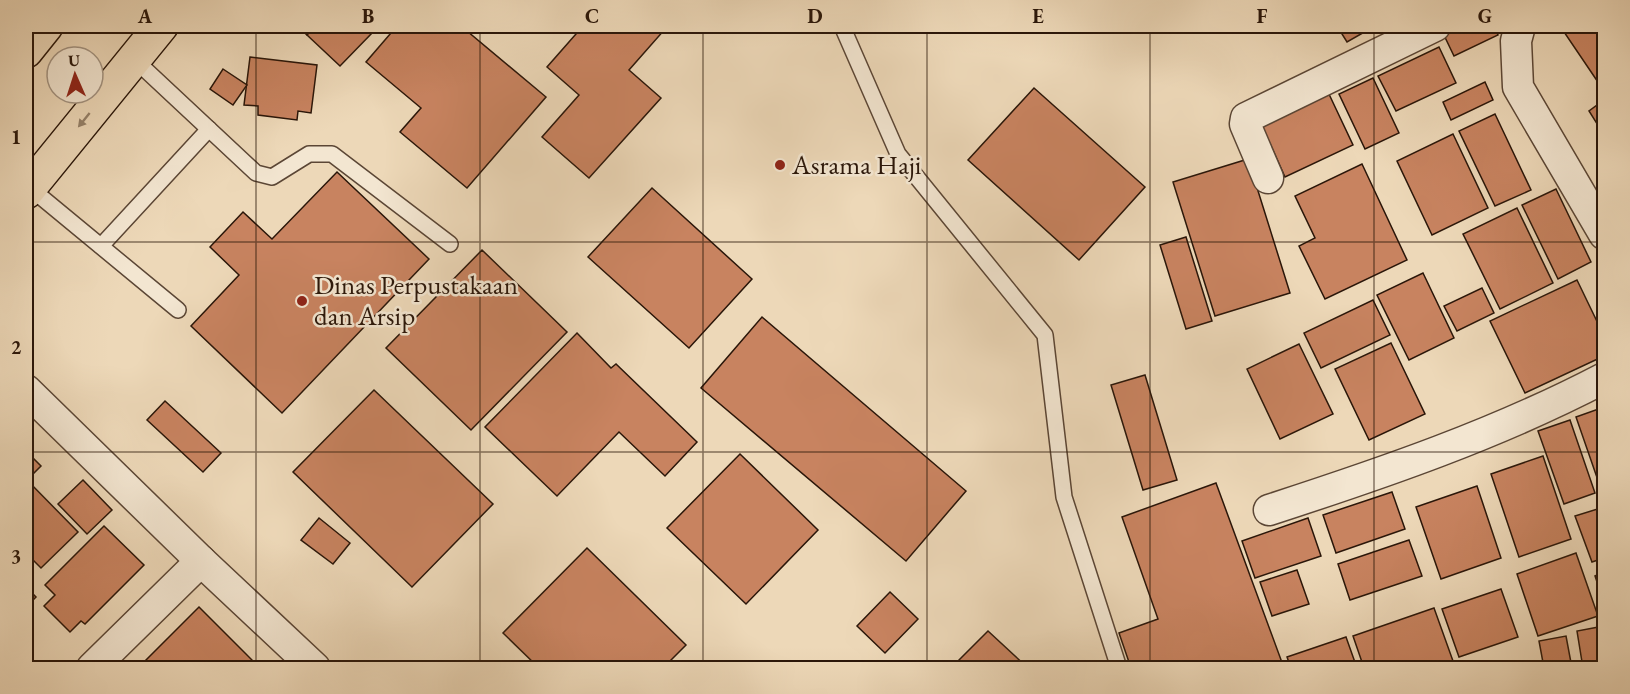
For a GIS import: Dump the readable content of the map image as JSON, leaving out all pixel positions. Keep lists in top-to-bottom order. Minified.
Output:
{"places":["Asrama Haji","Dinas Perpustakaan dan Arsip"],"north":"top","grid":{"columns":["A","B","C","D","E","F","G"],"rows":["1","2","3"]}}
